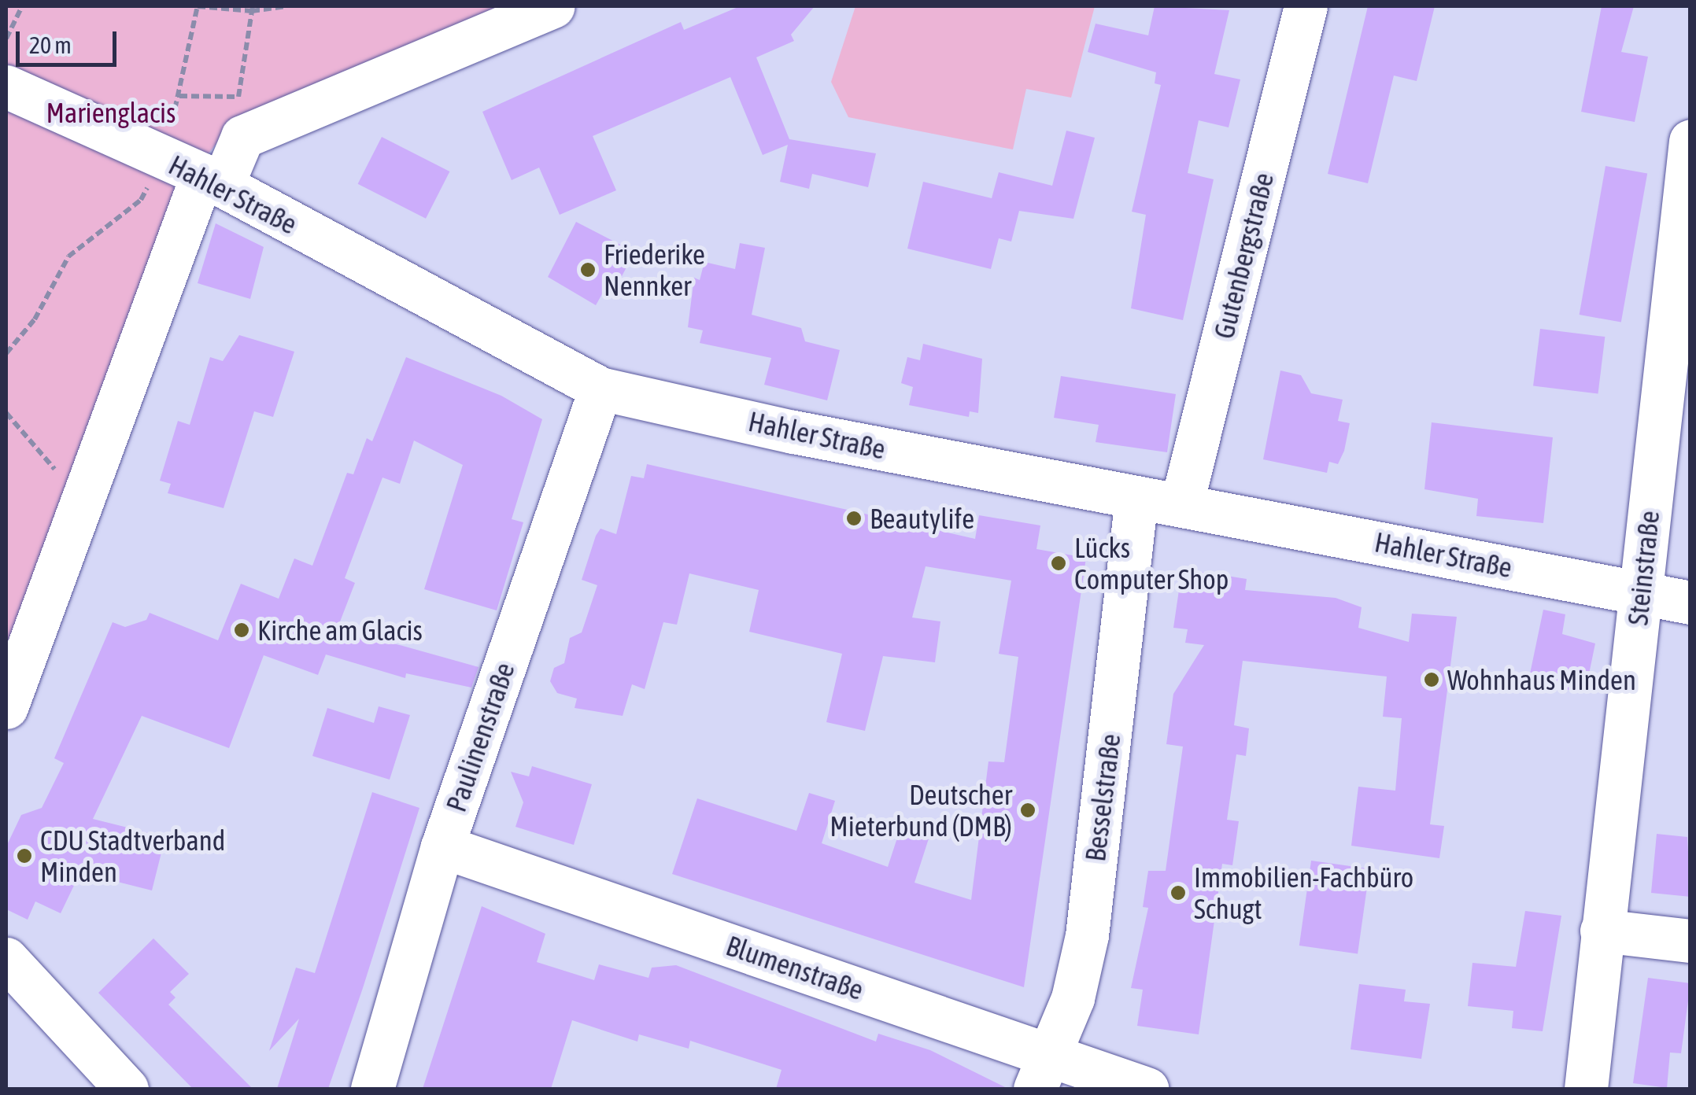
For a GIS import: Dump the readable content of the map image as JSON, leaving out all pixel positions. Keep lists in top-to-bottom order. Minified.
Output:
{"streets":{"street":["Hahler Straße","Gutenbergstraße","Steinstraße","Paulinenstraße","Besselstraße","Blumenstraße"]},"crossings":[["Hahler Straße","Gutenbergstraße"],["Hahler Straße","Steinstraße"],["Hahler Straße","Paulinenstraße"],["Hahler Straße","Besselstraße"],["Paulinenstraße","Blumenstraße"],["Besselstraße","Blumenstraße"]],"parks":["Marienglacis"],"places":["Friederike Nennker","Beautylife","Lücks Computer Shop","Kirche am Glacis","Wohnhaus Minden","Deutscher Mieterbund (DMB)","CDU Stadtverband Minden","Immobilien-Fachbüro Schugt"],"scale_bar":"20 m"}
